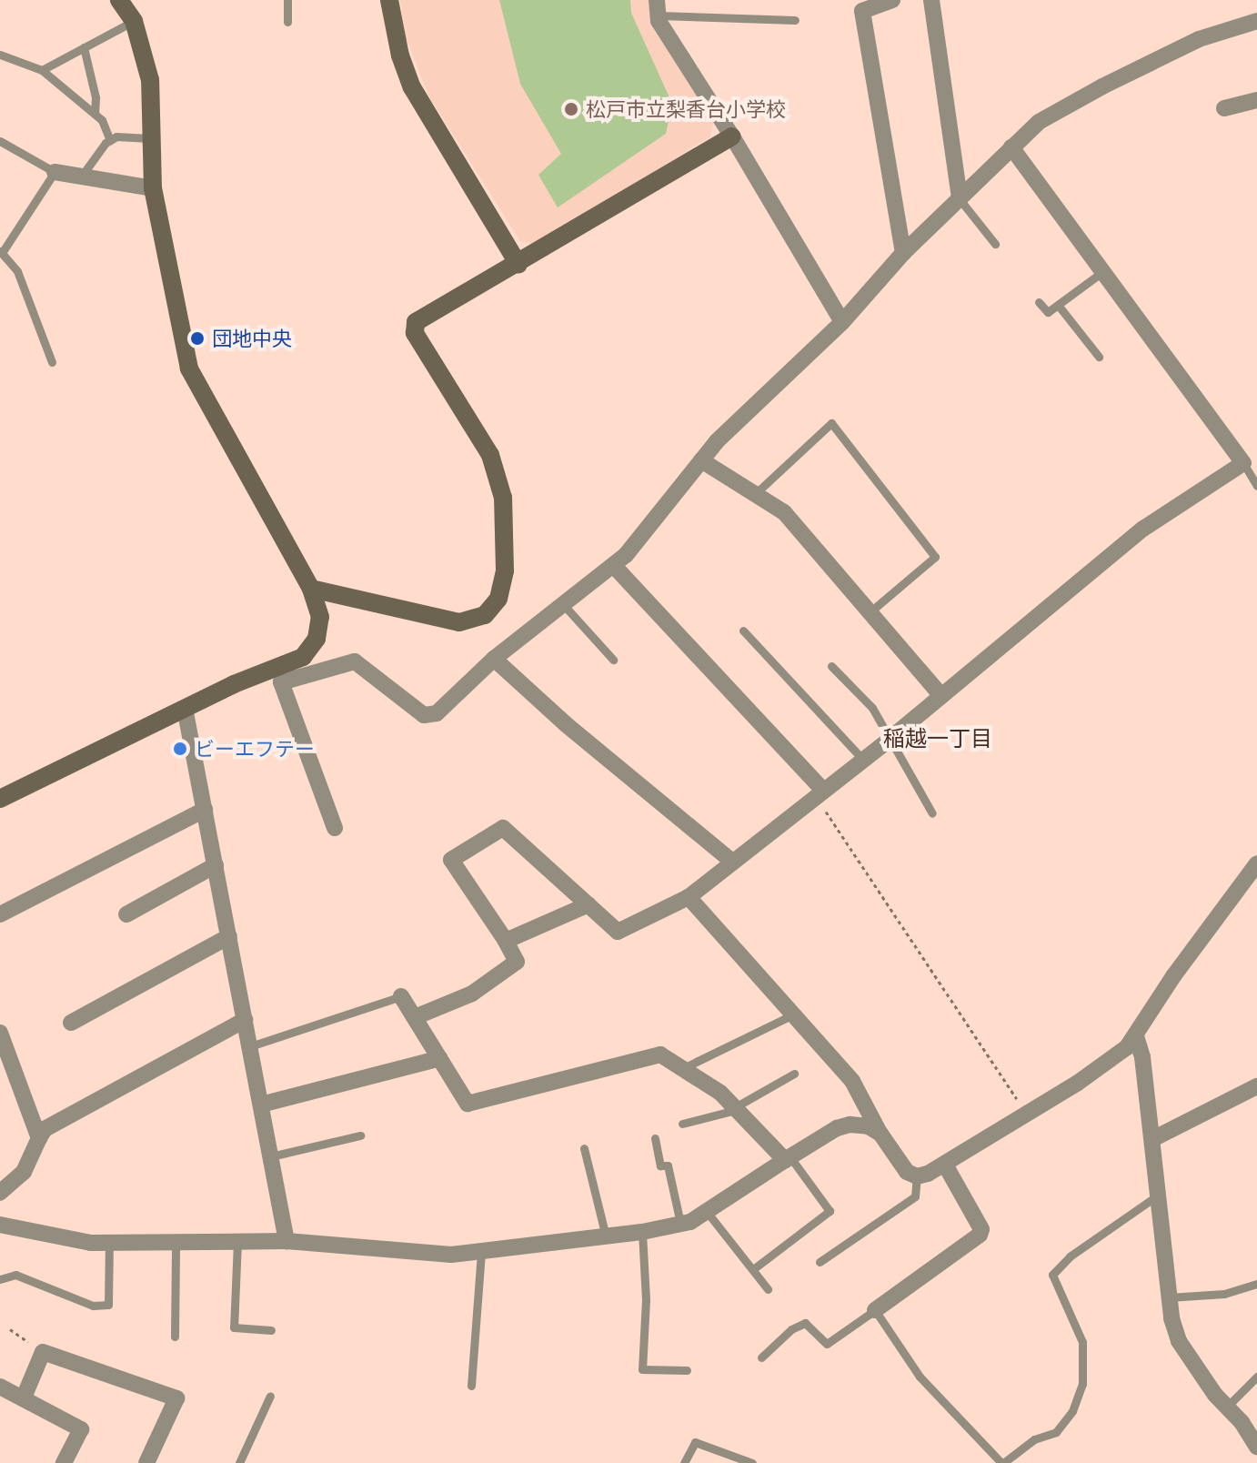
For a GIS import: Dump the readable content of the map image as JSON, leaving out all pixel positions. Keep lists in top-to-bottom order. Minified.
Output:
{"districts":["稲越一丁目"],"places":["松戸市立梨香台小学校","団地中央","ビーエフテー"]}
